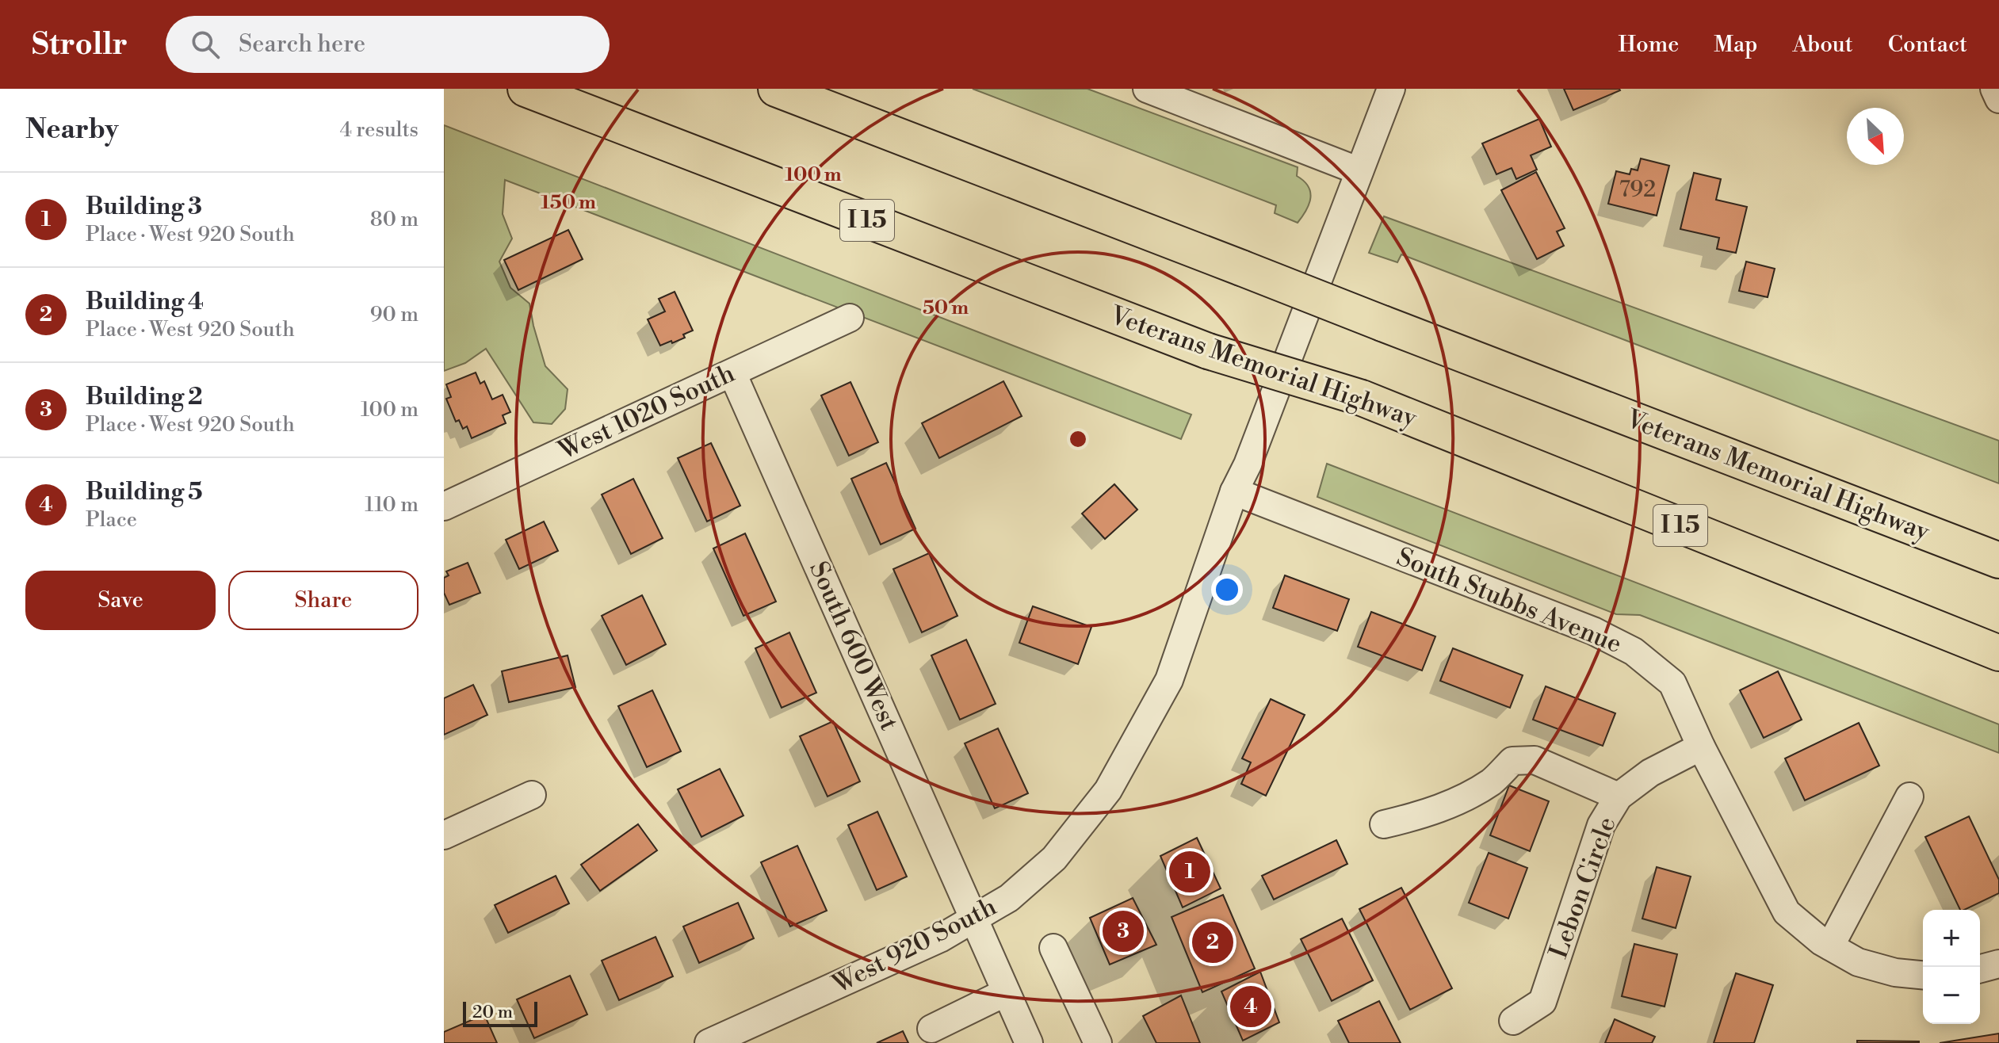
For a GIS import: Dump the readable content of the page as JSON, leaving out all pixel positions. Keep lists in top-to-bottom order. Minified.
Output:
{"streets":{"highway":["I 15","Veterans Memorial Highway"],"street":["West 1020 South","South Stubbs Avenue","South 600 West","Lebon Circle","West 920 South"]},"crossings":[["West 1020 South","South 600 West"],["South Stubbs Avenue","Lebon Circle"],["South Stubbs Avenue","West 920 South"],["South 600 West","West 920 South"]],"house_numbers":["792"],"scale_bar":"20 m","north":"bottom right","page":{"header":"Strollr","search":"Search here","nav":["Home","Map","About","Contact"],"heading":["Nearby","4 results"],"list":[{"mark":"1","name":"Building 3","note":"Place · West 920 South","value":"80 m"},{"mark":"2","name":"Building 4","note":"Place · West 920 South","value":"90 m"},{"mark":"3","name":"Building 2","note":"Place · West 920 South","value":"100 m"},{"mark":"4","name":"Building 5","note":"Place","value":"110 m"}],"buttons":["Save","Share"],"pins":["1","3","2","4"],"map_buttons":["+","−"],"scale":"20 m"},"rings":["100 m","150 m","50 m"]}
